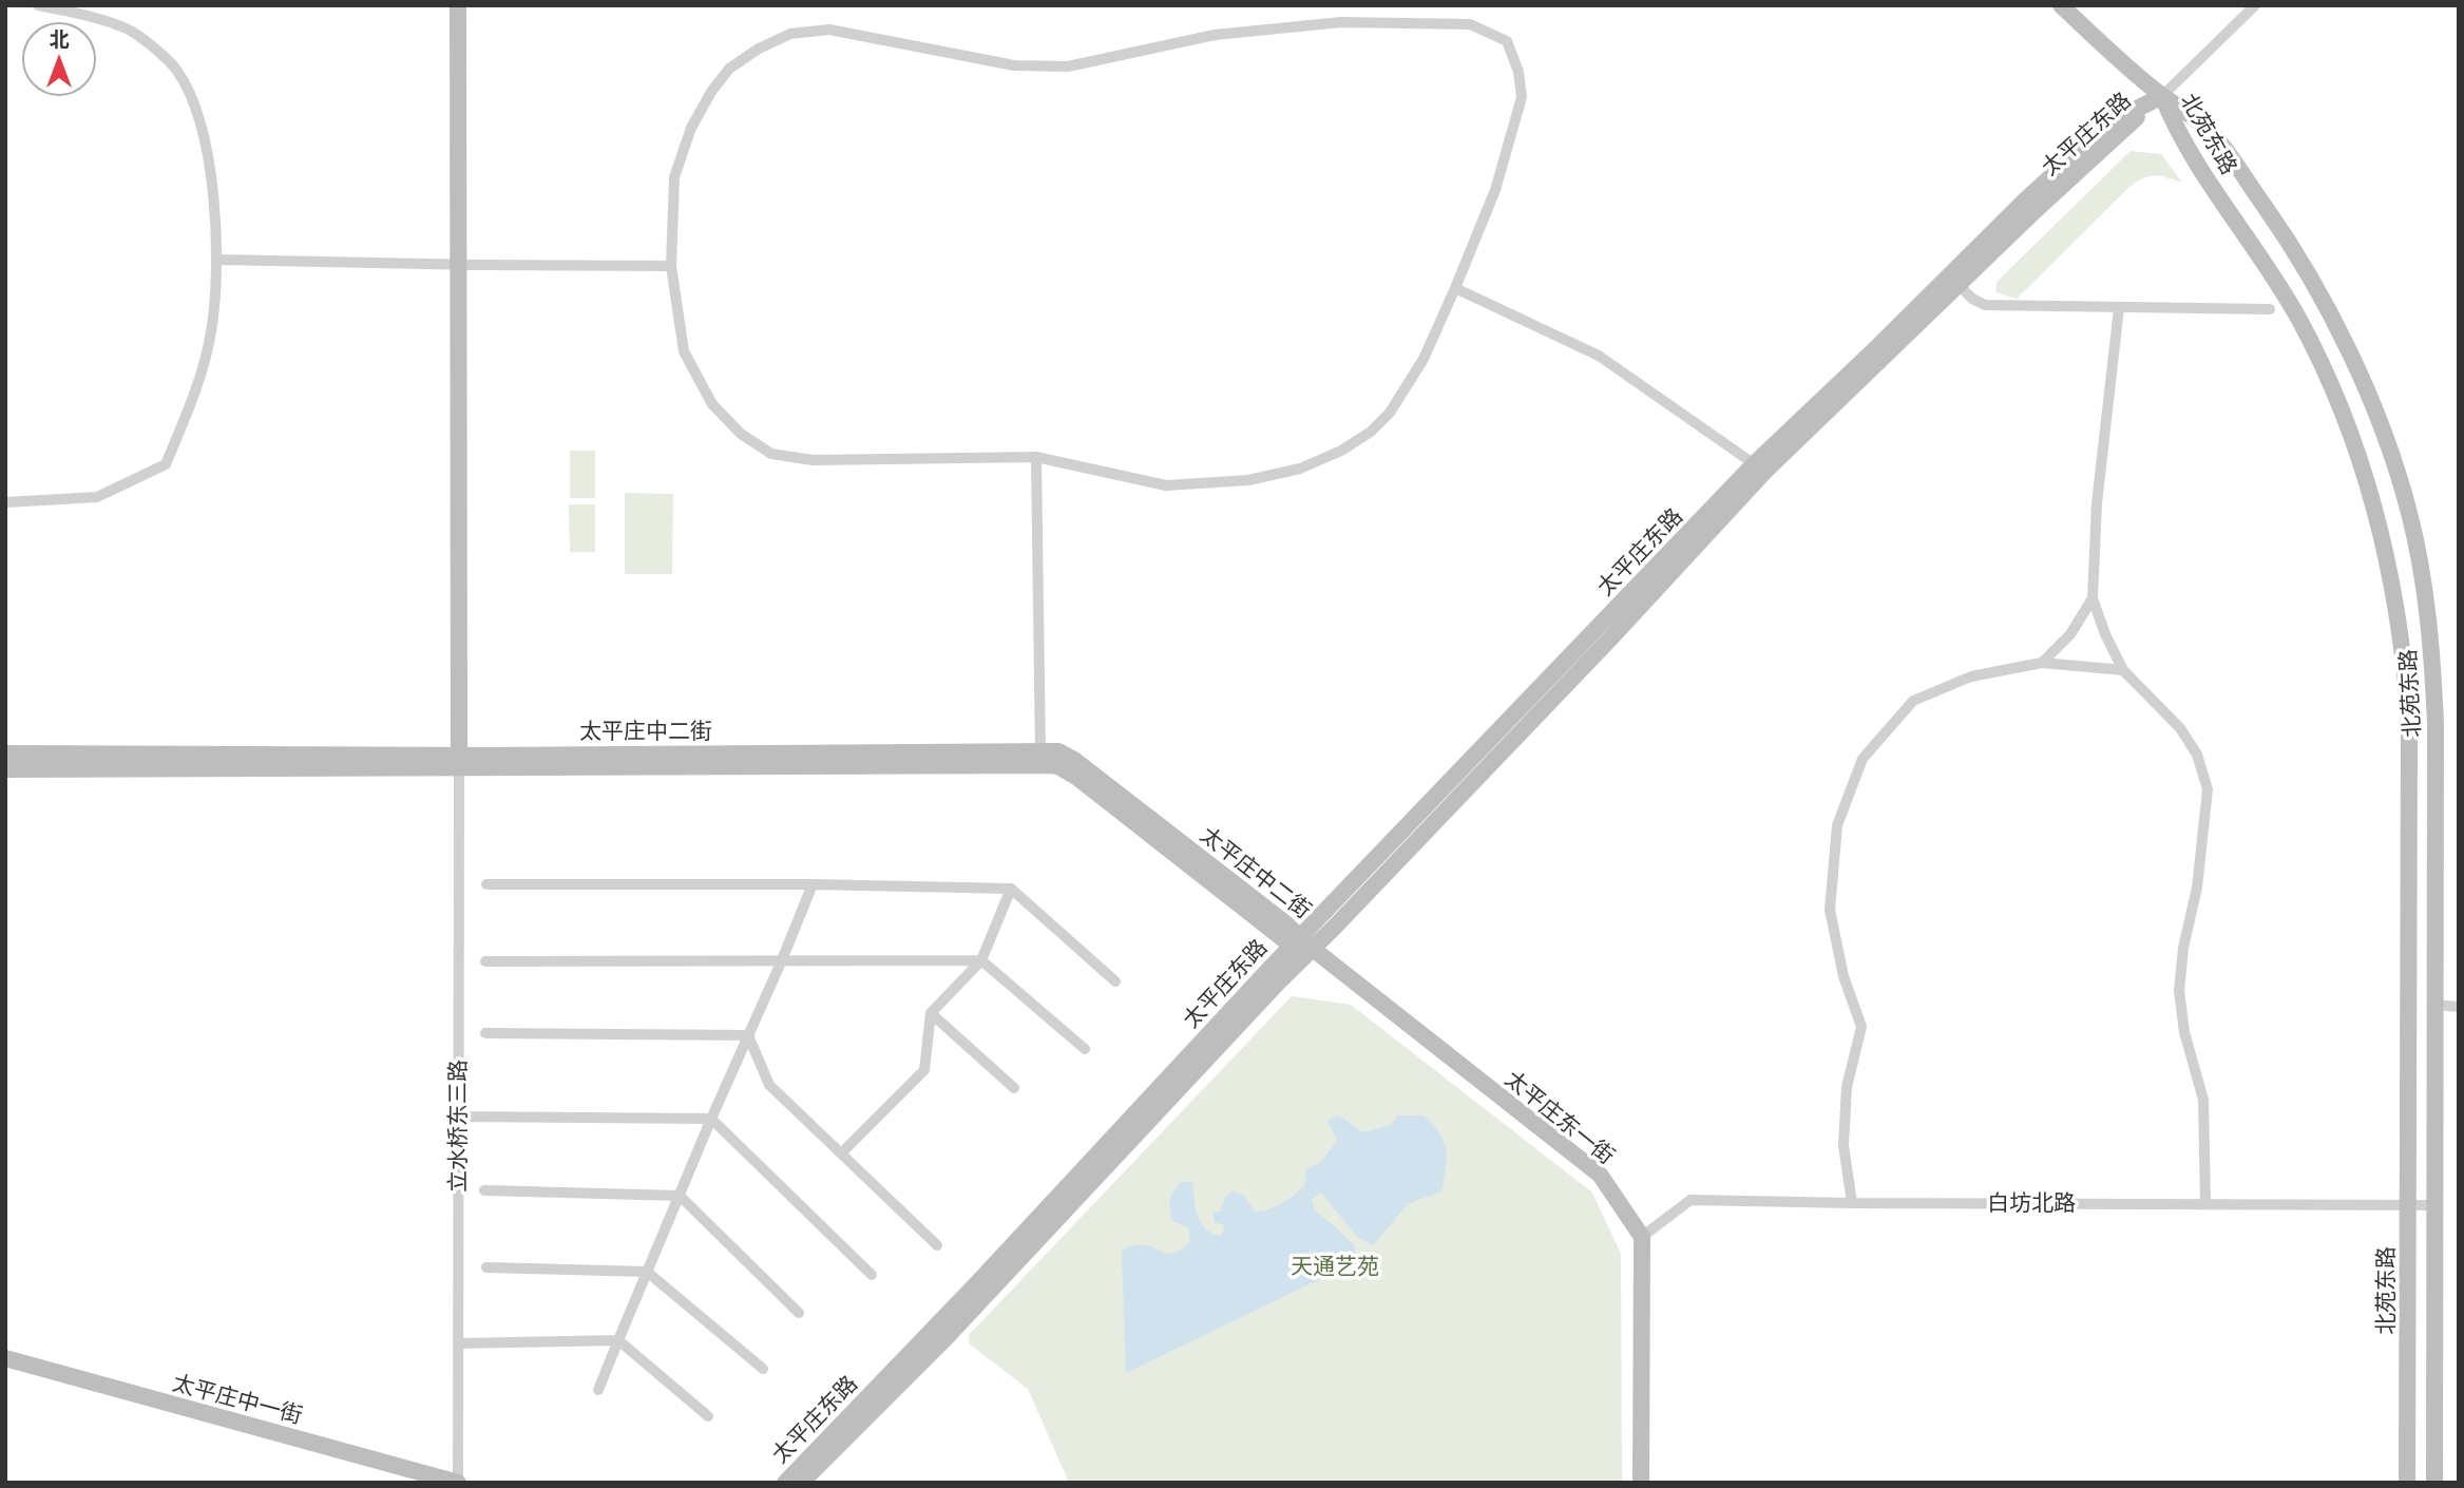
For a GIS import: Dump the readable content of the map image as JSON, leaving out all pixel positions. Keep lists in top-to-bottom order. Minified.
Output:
{"streets":{"main road":["太平庄东路","北苑东路","太平庄中二街","太平庄东一街","太平庄中一街"],"street":["立水桥东三路","白坊北路"]},"crossings":[["太平庄东路","北苑东路"],["太平庄东路","太平庄中二街"],["太平庄东路","太平庄东一街"],["北苑东路","白坊北路"],["太平庄中二街","太平庄东一街"],["太平庄中二街","立水桥东三路"],["太平庄东一街","白坊北路"],["立水桥东三路","太平庄中一街"]],"parks":["天通艺苑"],"north":"top"}
